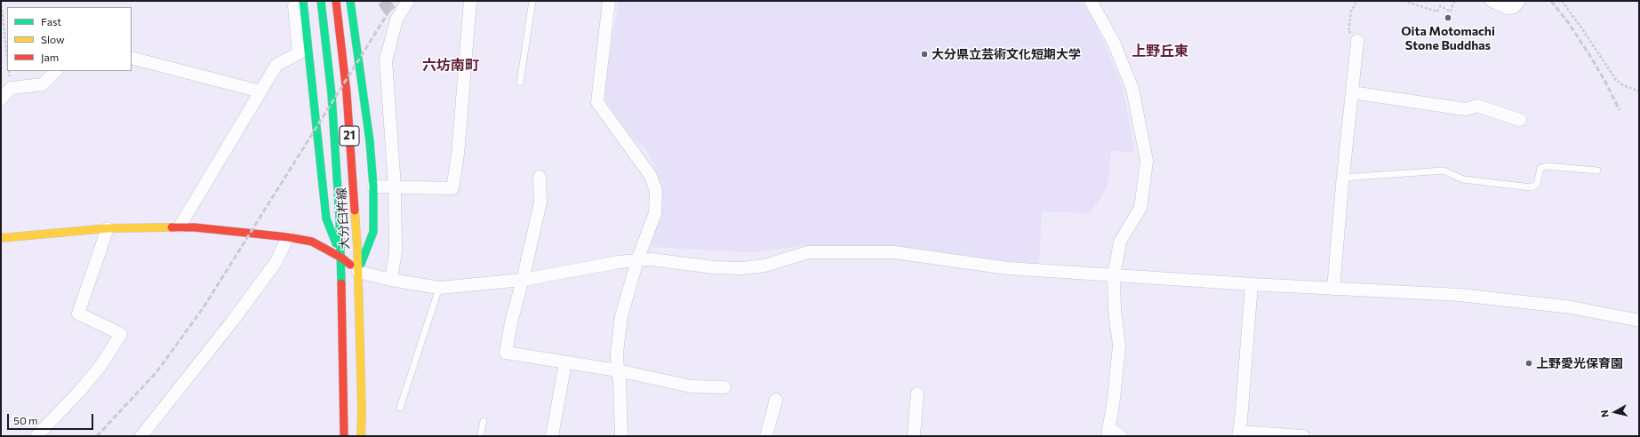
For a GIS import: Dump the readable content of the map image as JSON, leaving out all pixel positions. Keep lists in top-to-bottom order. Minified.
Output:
{"streets":{"main road":["21","大分臼杵線"]},"districts":["上野丘東","六坊南町"],"places":["Oita Motomachi Stone Buddhas","大分県立芸術文化短期大学","上野愛光保育園"],"legend":["Fast","Slow","Jam"],"scale_bar":"50 m","north":"left"}
